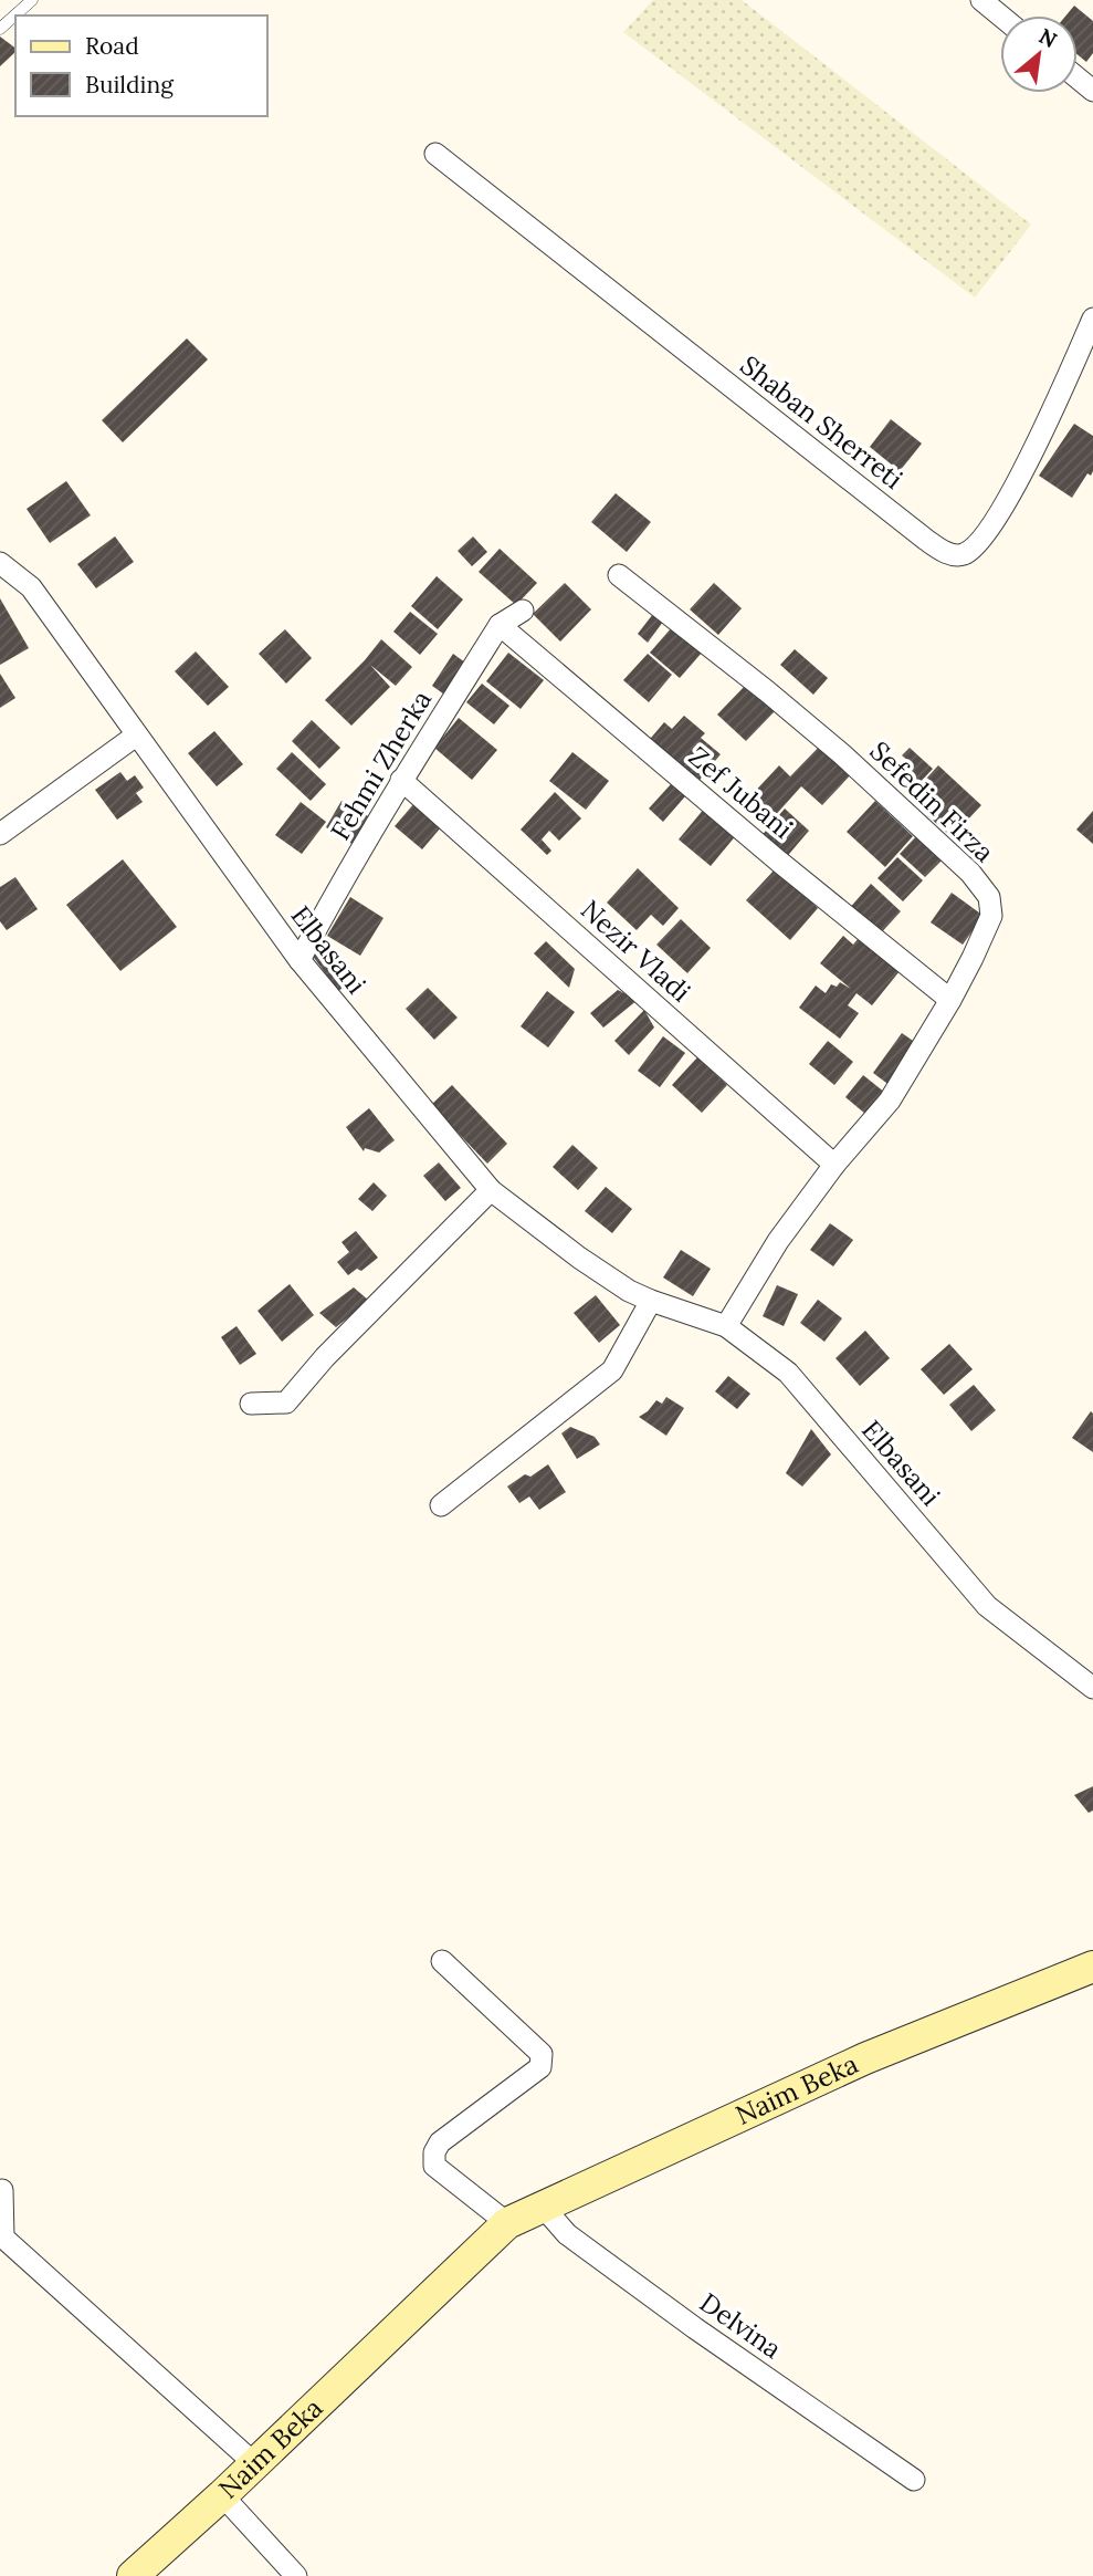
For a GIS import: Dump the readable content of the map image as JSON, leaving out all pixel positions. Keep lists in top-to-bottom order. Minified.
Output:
{"streets":{"street":["Shaban Sherreti","Fehmi Zherka","Zef Jubani","Sefedin Firza","Elbasani","Nezir Vladi","Naim Beka","Delvina"]},"crossings":[["Fehmi Zherka","Zef Jubani"],["Fehmi Zherka","Elbasani"],["Fehmi Zherka","Nezir Vladi"],["Zef Jubani","Sefedin Firza"],["Sefedin Firza","Elbasani"],["Sefedin Firza","Nezir Vladi"],["Naim Beka","Delvina"]],"legend":["Road","Building"],"north":"top right"}
